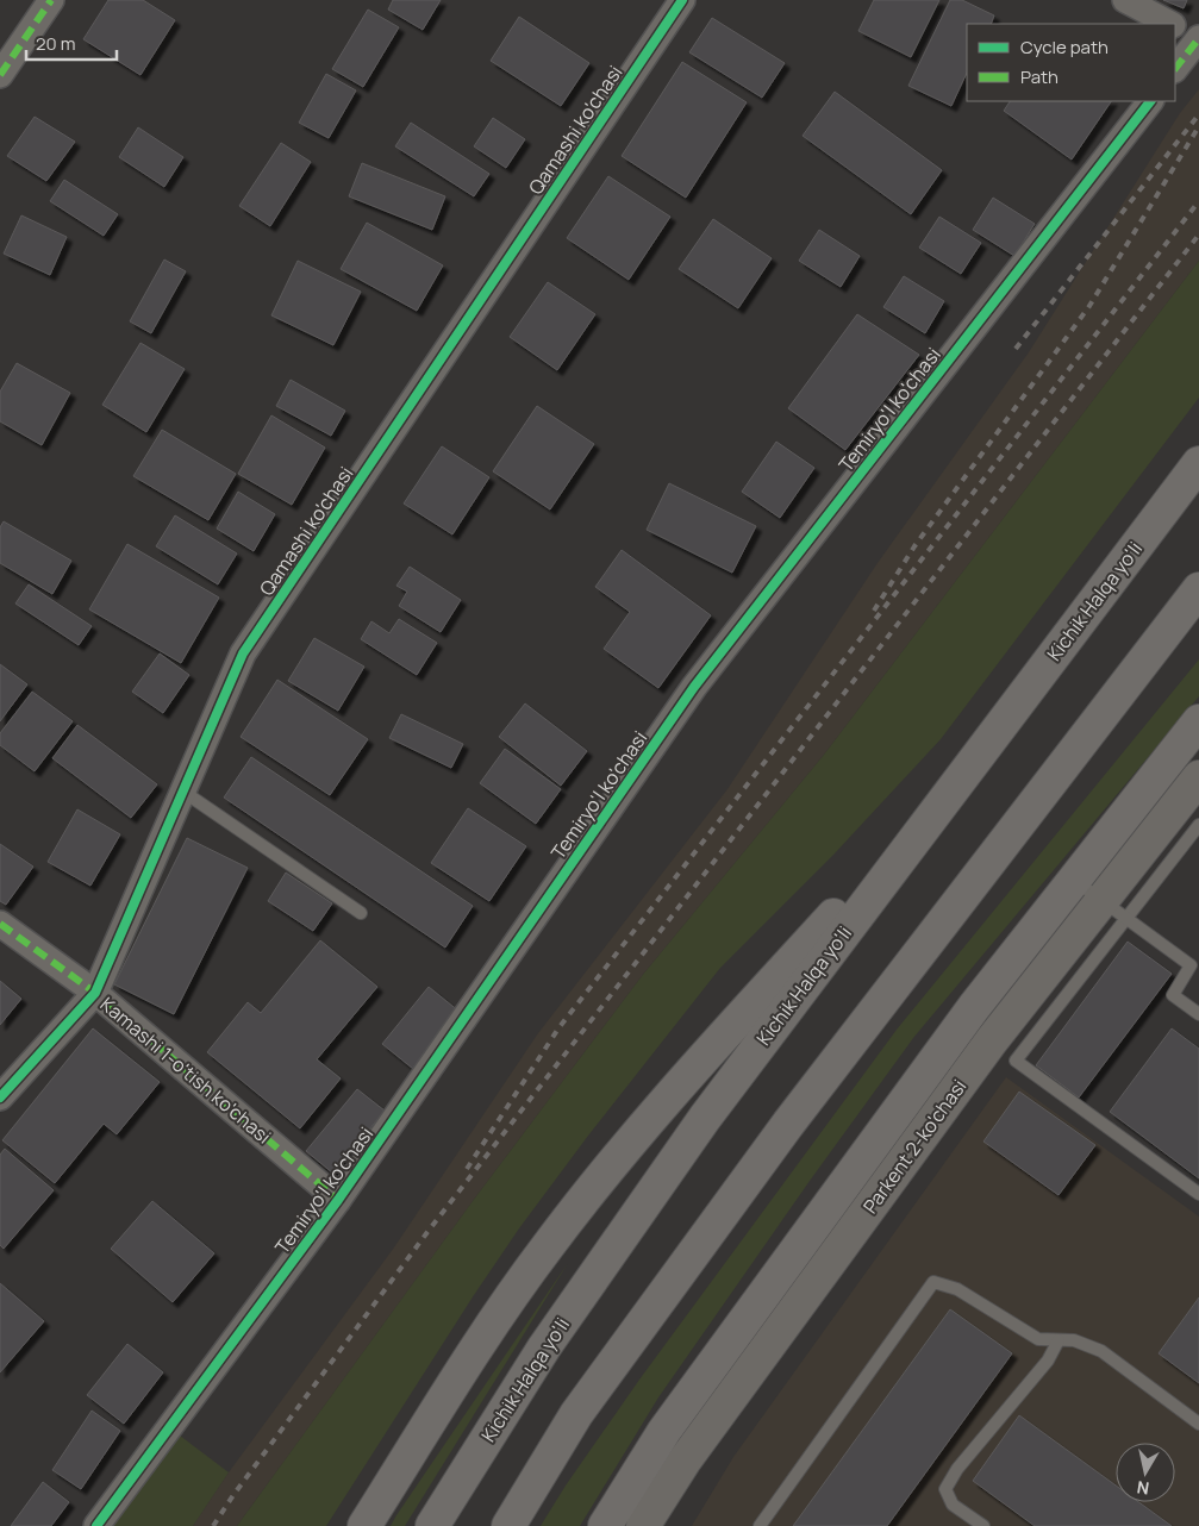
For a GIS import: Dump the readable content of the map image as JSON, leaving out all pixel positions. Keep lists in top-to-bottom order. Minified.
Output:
{"streets":{"highway":["Kichik Halqa yo'li"],"main road":["Parkent 2-ko'chasi"],"street":["Qamashi ko'chasi","Temiryo'l ko'chasi","Kamashi 1-o'tish ko'chasi"]},"crossings":[["Qamashi ko'chasi","Kamashi 1-o'tish ko'chasi"],["Temiryo'l ko'chasi","Kamashi 1-o'tish ko'chasi"]],"legend":["Cycle path","Path"],"scale_bar":"20 m","north":"bottom"}
